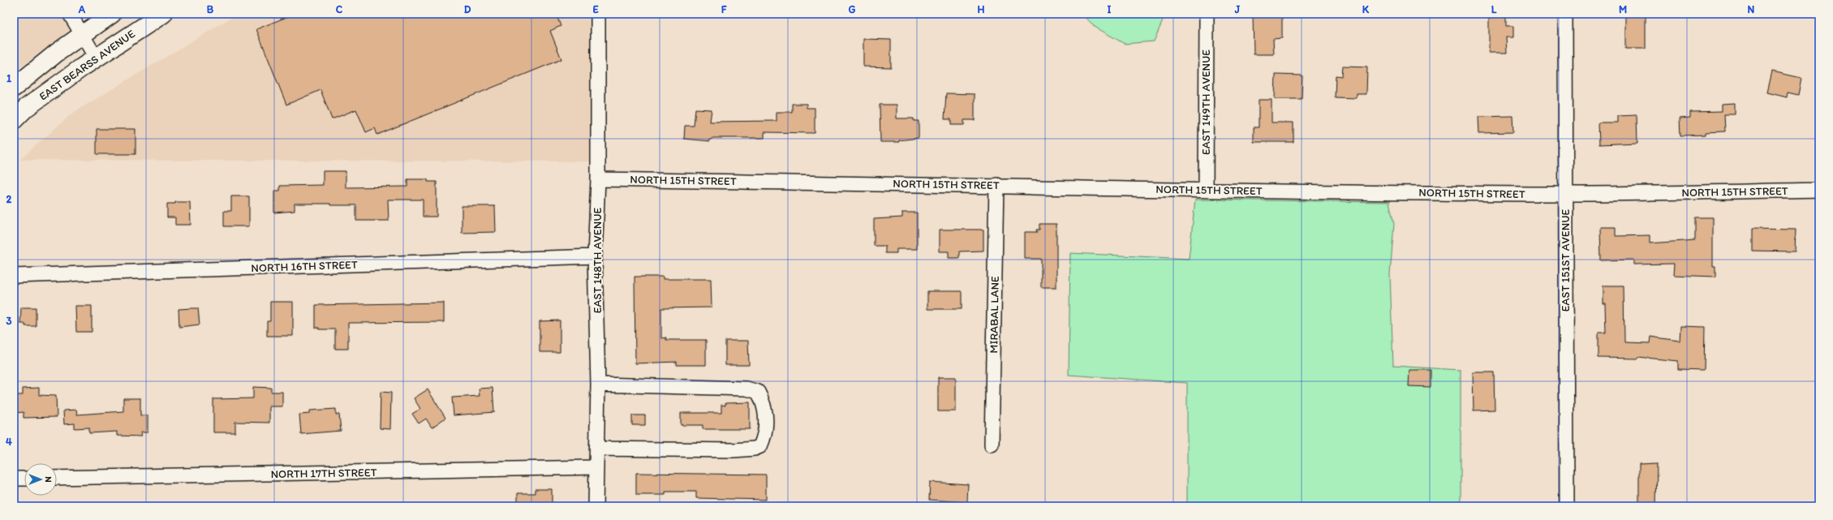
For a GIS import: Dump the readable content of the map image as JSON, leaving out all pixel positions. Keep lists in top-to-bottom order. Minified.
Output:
{"streets":{"main road":["EAST BEARSS AVENUE"],"street":["EAST 149TH AVENUE","NORTH 15TH STREET","EAST 148TH AVENUE","EAST 151ST AVENUE","NORTH 16TH STREET","MIRABAL LANE","NORTH 17TH STREET"]},"crossings":[["EAST 149TH AVENUE","NORTH 15TH STREET"],["NORTH 15TH STREET","EAST 148TH AVENUE"],["NORTH 15TH STREET","EAST 151ST AVENUE"],["NORTH 15TH STREET","MIRABAL LANE"],["EAST 148TH AVENUE","NORTH 16TH STREET"],["EAST 148TH AVENUE","NORTH 17TH STREET"]],"north":"right","grid":{"columns":["A","B","C","D","E","F","G","H","I","J","K","L","M","N"],"rows":["1","2","3","4"]}}
